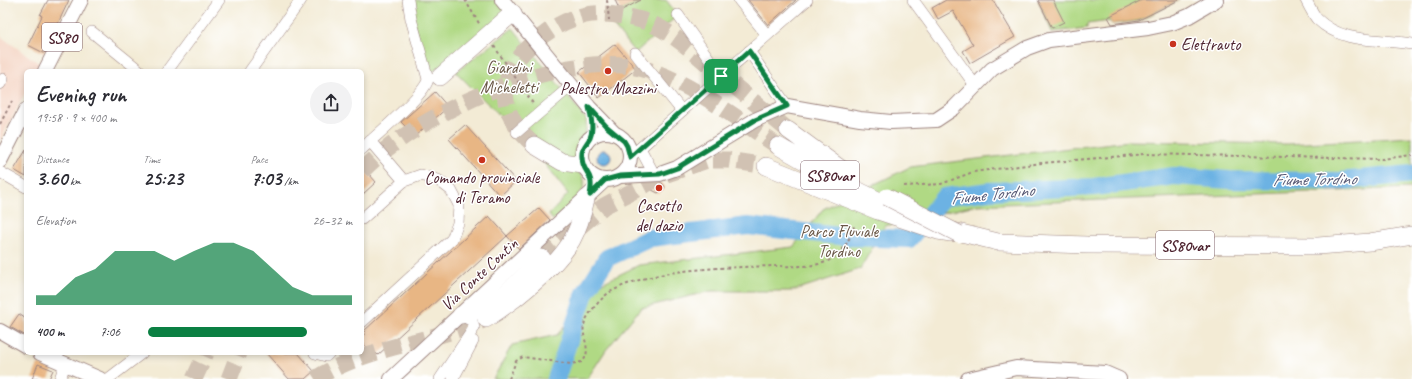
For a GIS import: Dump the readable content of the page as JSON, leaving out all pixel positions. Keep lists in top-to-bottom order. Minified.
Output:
{"streets":{"highway":["SS80var"],"main road":["SS80","Via Conte Contin"]},"water":["Fiume Tordino"],"parks":["Giardini Micheletti","Parco Fluviale Tordino"],"places":["Elettrauto","Palestra Mazzini","Comando provinciale di Teramo","Casotto del dazio"],"page":{"heading":["Evening run","19:58 · 9 × 400 m"],"stats":[["Distance","3.60 km"],["Time","25:23"],["Pace","7:03 /km"]],"chart":["Elevation","26–32 m"],"list":[{"name":"400 m","note":"7:06"}]}}
